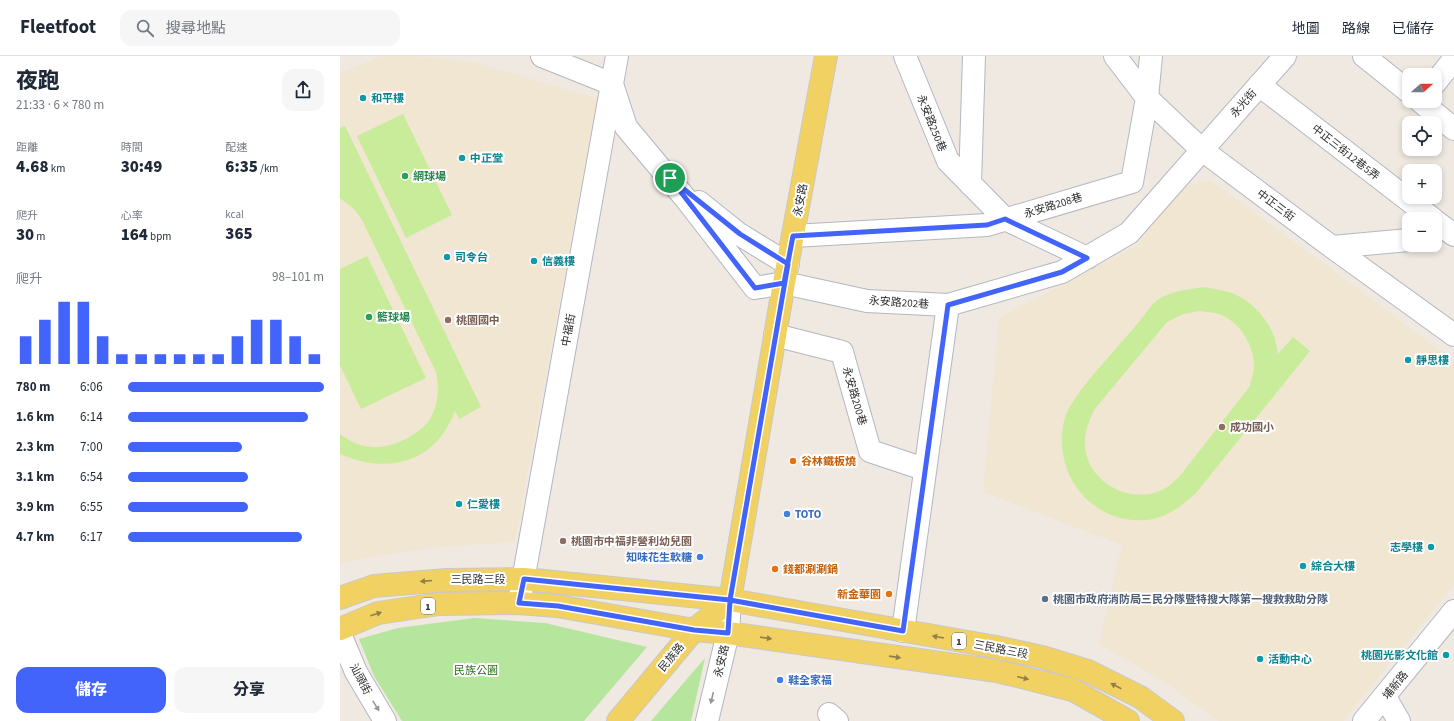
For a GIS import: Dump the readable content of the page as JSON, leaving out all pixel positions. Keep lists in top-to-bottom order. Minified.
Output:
{"streets":{"main road":["永安路","三民路三段","1","民族路"],"street":["永光街","永安路250巷","中正三街12巷5弄","永安路208巷","中正三街","永安路202巷","中福街","永安路200巷","汕頭街","埔新路"]},"crossings":[["永光街","中正三街12巷5弄"],["永光街","中正三街"],["永光街","永安路202巷"],["永安路250巷","永安路208巷"],["永安路250巷","永安路202巷"],["永安路","永安路208巷"],["永安路","永安路202巷"],["永安路","永安路200巷"],["永安路","三民路三段"],["永安路","民族路"],["永安路208巷","中正三街"],["中正三街","永安路202巷"],["中福街","三民路三段"],["三民路三段","民族路"]],"one_way":["汕頭街"],"parks":["民族公園"],"places":["和平樓","中正堂","網球場","司令台","信義樓","籃球場","桃園國中","靜思樓","成功國小","谷林鐵板燒","仁愛樓","TOTO","桃園市中福非營利幼兒園","志學樓","知味花生軟糖","綜合大樓","錢都涮涮鍋","新金華園","桃園市政府消防局三民分隊暨特搜大隊第一搜救救助分隊","桃園光影文化館","活動中心","鞋全家福"],"north":"right","page":{"header":"Fleetfoot","search":"搜尋地點","nav":["地圖","路線","已儲存"],"heading":["夜跑","21:33 · 6 × 780 m"],"map_buttons":["+","−"],"stats":[["距離","4.68 km"],["時間","30:49"],["配速","6:35 /km"],["爬升","30 m"],["心率","164 bpm"],["kcal","365"]],"chart":["爬升","98–101 m"],"list":[{"name":"780 m","note":"6:06"},{"name":"1.6 km","note":"6:14"},{"name":"2.3 km","note":"7:00"},{"name":"3.1 km","note":"6:54"},{"name":"3.9 km","note":"6:55"},{"name":"4.7 km","note":"6:17"}],"buttons":["儲存","分享"]}}
